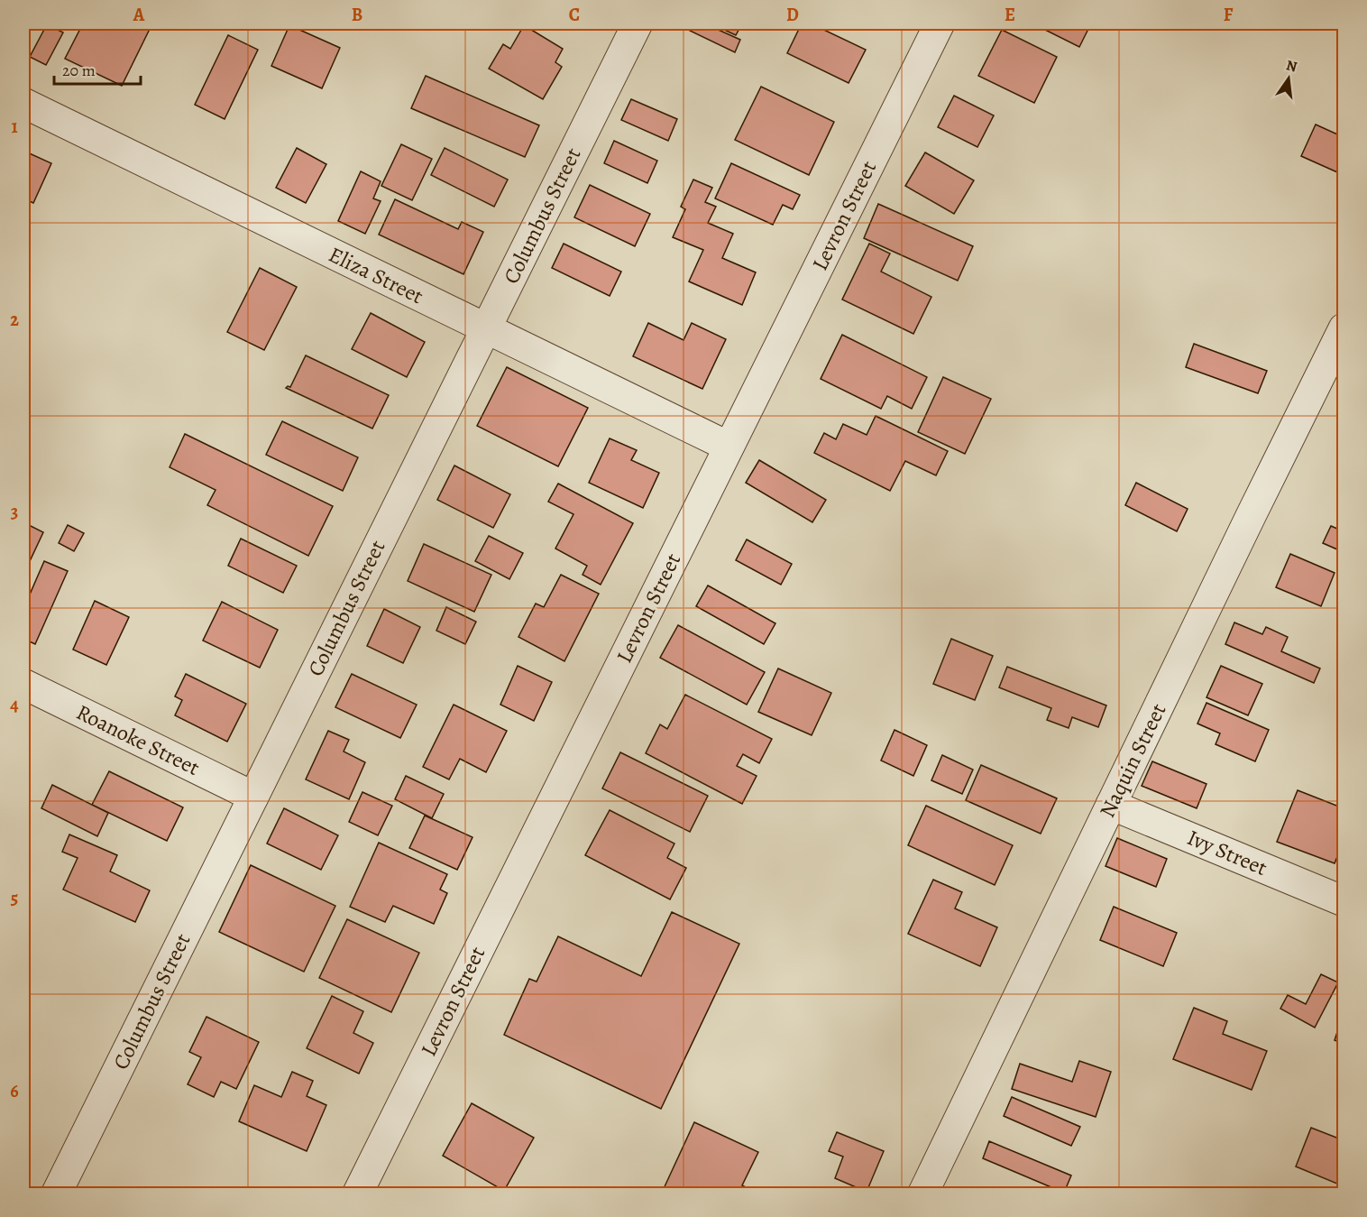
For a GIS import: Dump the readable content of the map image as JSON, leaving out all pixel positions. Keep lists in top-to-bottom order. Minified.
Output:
{"streets":{"street":["Columbus Street","Levron Street","Eliza Street","Roanoke Street","Naquin Street","Ivy Street"]},"crossings":[["Columbus Street","Eliza Street"],["Columbus Street","Roanoke Street"],["Levron Street","Eliza Street"],["Naquin Street","Ivy Street"]],"scale_bar":"20 m","north":"top","grid":{"columns":["A","B","C","D","E","F"],"rows":["1","2","3","4","5","6"]}}
